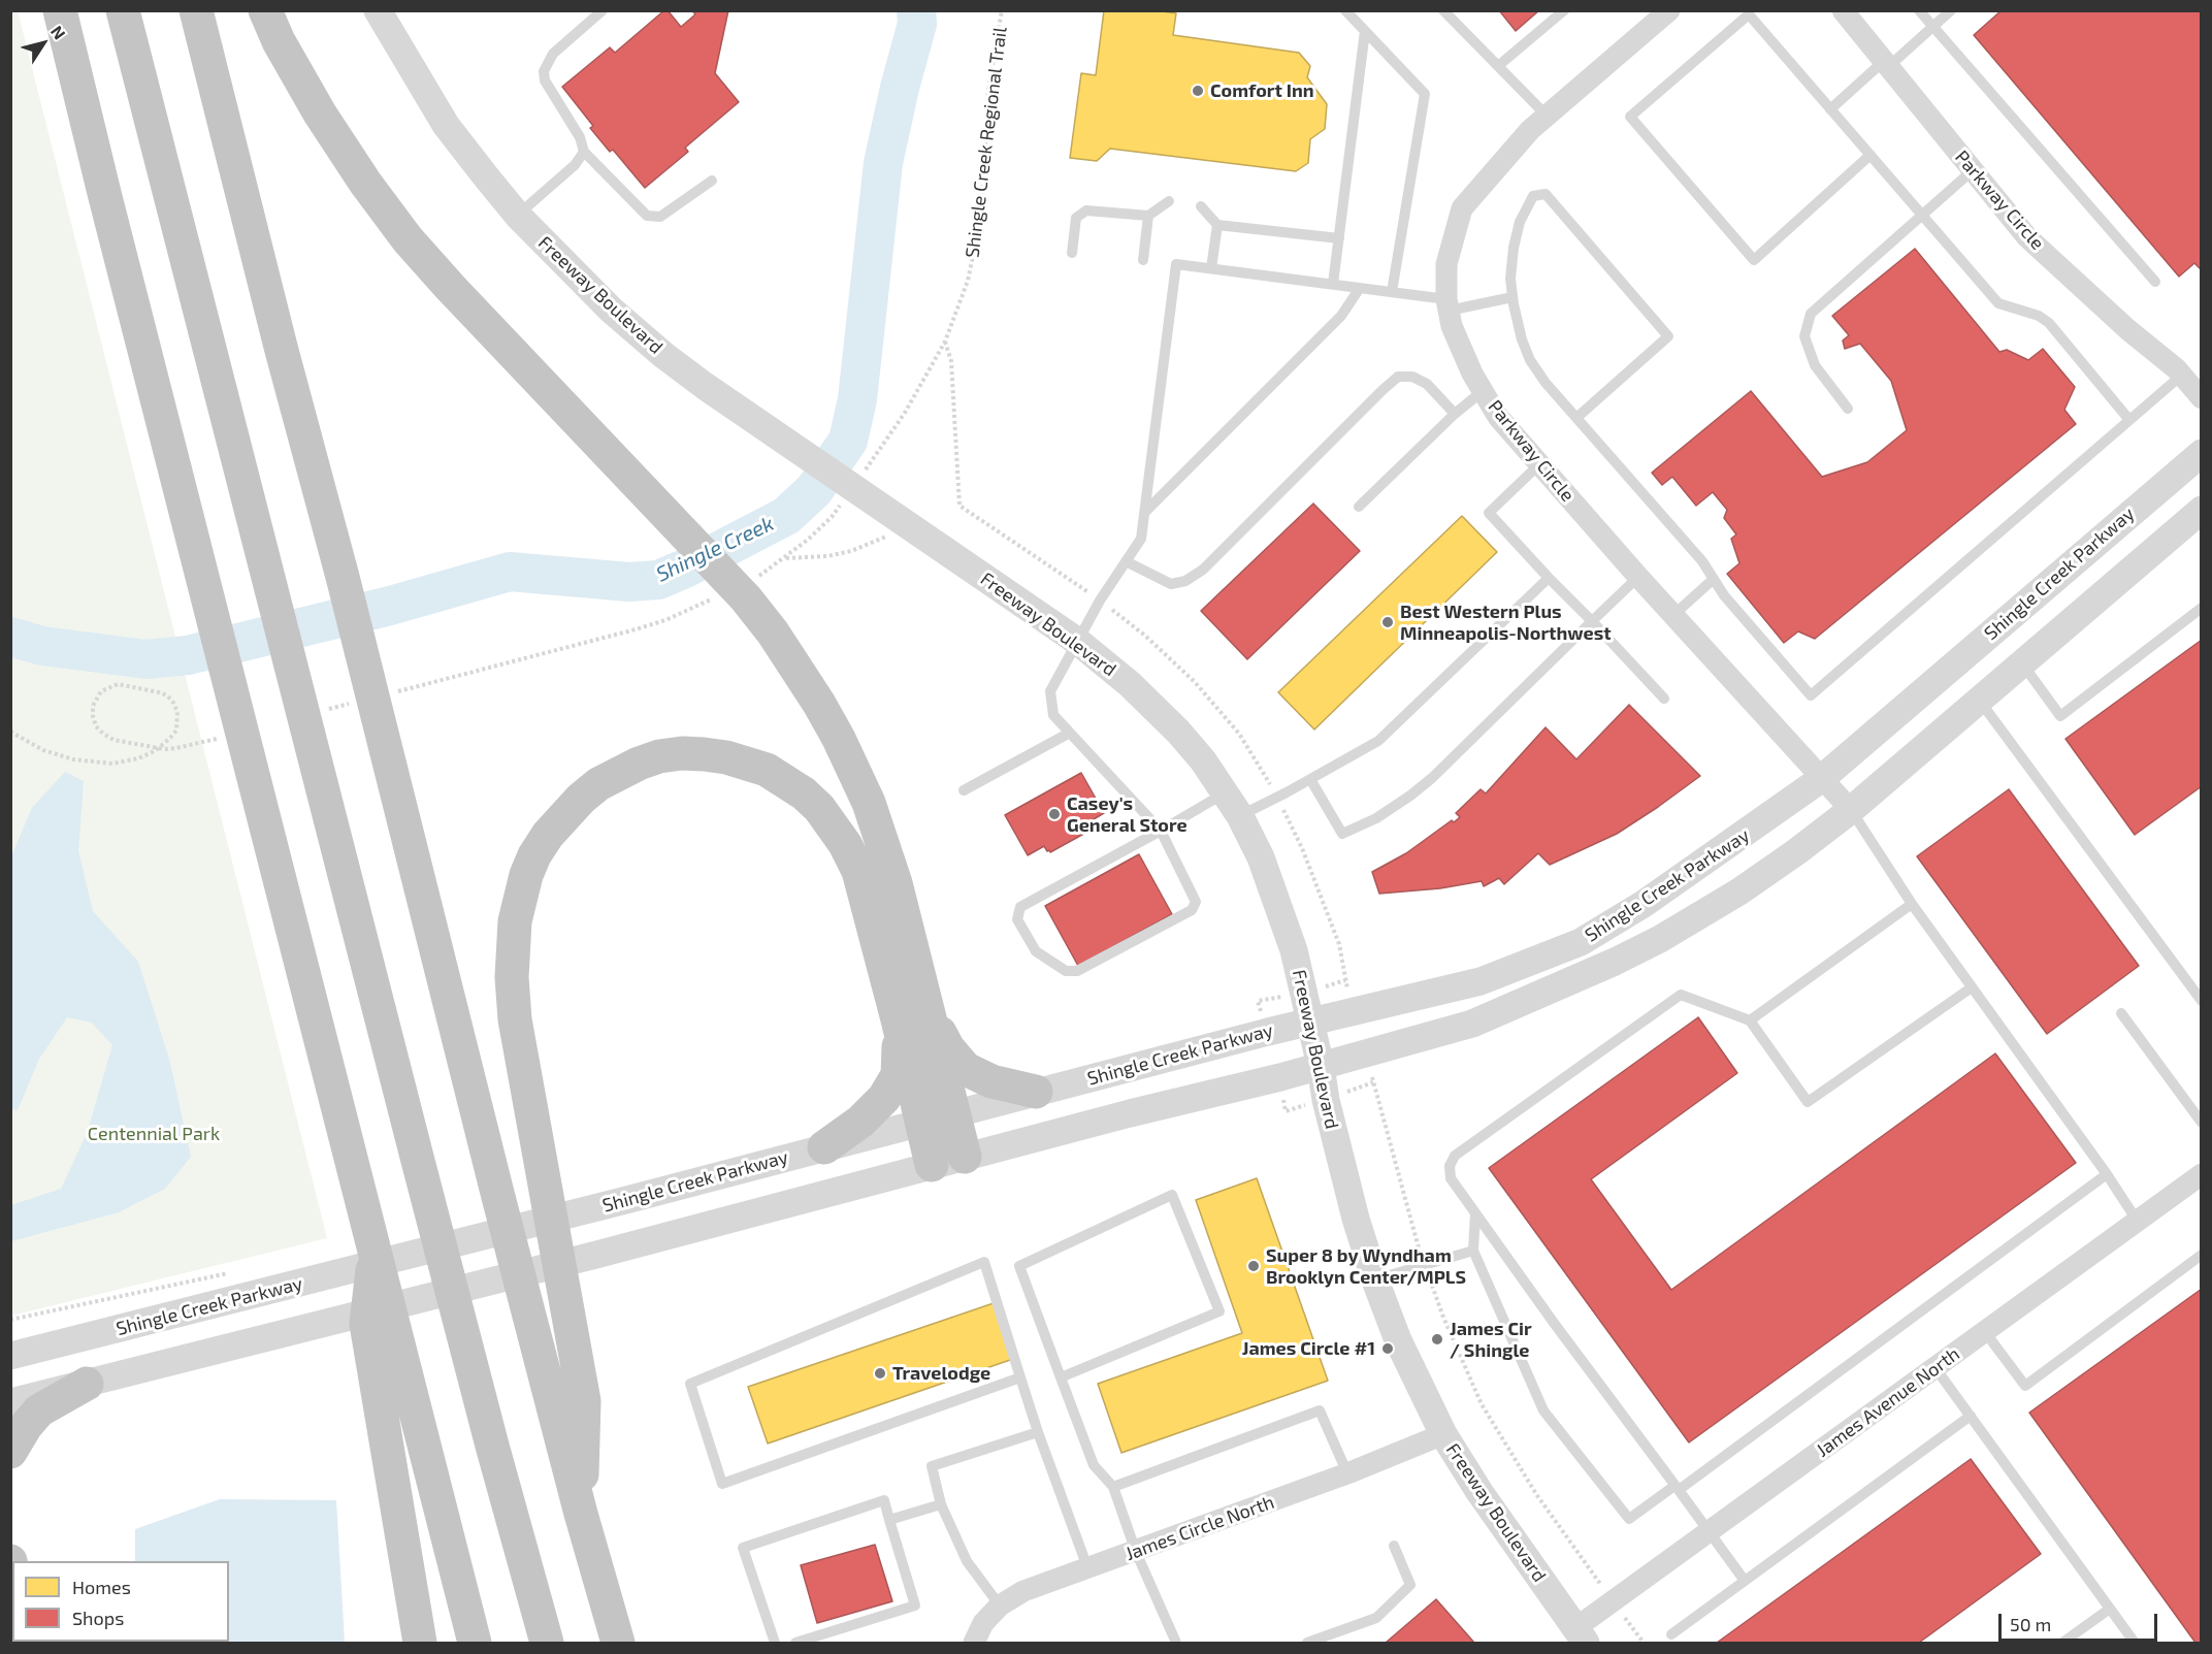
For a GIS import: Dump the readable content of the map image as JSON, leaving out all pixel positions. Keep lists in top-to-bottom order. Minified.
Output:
{"streets":{"street":["Parkway Circle","Freeway Boulevard","Shingle Creek Parkway","James Avenue North","James Circle North"],"path":["Shingle Creek Regional Trail"]},"crossings":[["Shingle Creek Regional Trail","Freeway Boulevard"],["Parkway Circle","Shingle Creek Parkway"],["Freeway Boulevard","Shingle Creek Parkway"],["Freeway Boulevard","James Avenue North"],["Freeway Boulevard","James Circle North"]],"water":["Shingle Creek"],"parks":["Centennial Park"],"places":["Comfort Inn","Best Western Plus Minneapolis-Northwest","Casey's General Store","Super 8 by Wyndham Brooklyn Center/MPLS","James Cir / Shingle","James Circle #1","Travelodge"],"legend":["Homes","Shops"],"scale_bar":"50 m","north":"top right"}
